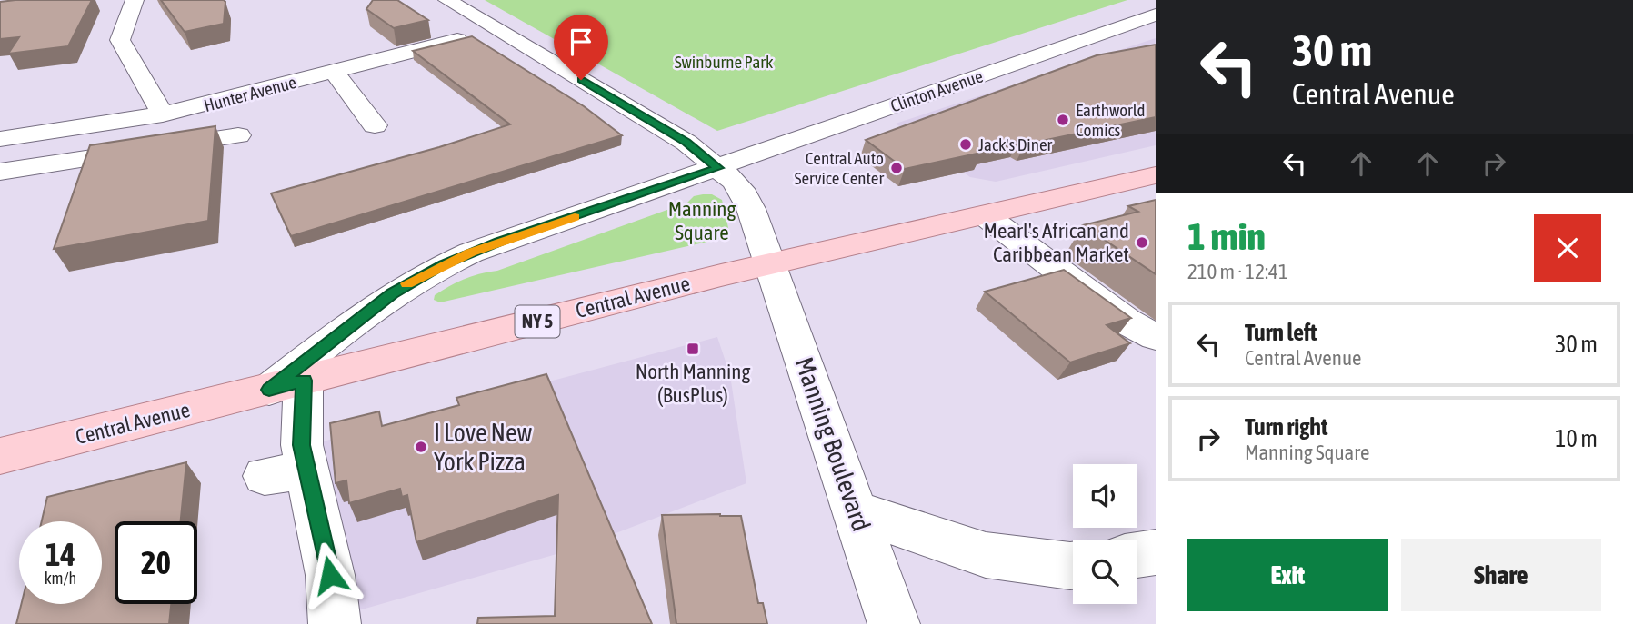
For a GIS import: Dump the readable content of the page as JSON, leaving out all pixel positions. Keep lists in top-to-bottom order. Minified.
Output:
{"streets":{"main road":["Central Avenue","NY 5"],"street":["Clinton Avenue","Hunter Avenue","Manning Boulevard"]},"crossings":[["Clinton Avenue","Manning Boulevard"],["Hunter Avenue","Manning Boulevard"],["Central Avenue","Manning Boulevard"]],"parks":["Swinburne Park","Manning Square"],"places":{"other":["Earthworld Comics","Jack's Diner","Central Auto Service Center","Mearl's African and Caribbean Market","I Love New York Pizza"],"transit":["North Manning (BusPlus)"]},"page":{"turn":["30 m","Central Avenue"],"heading":["1 min","210 m · 12:41"],"list":[{"name":"Turn left","note":"Central Avenue","value":"30 m"},{"name":"Turn right","note":"Manning Square","value":"10 m"}],"speed":"14 km/h","limit":"20","buttons":["Exit","Share"]}}
